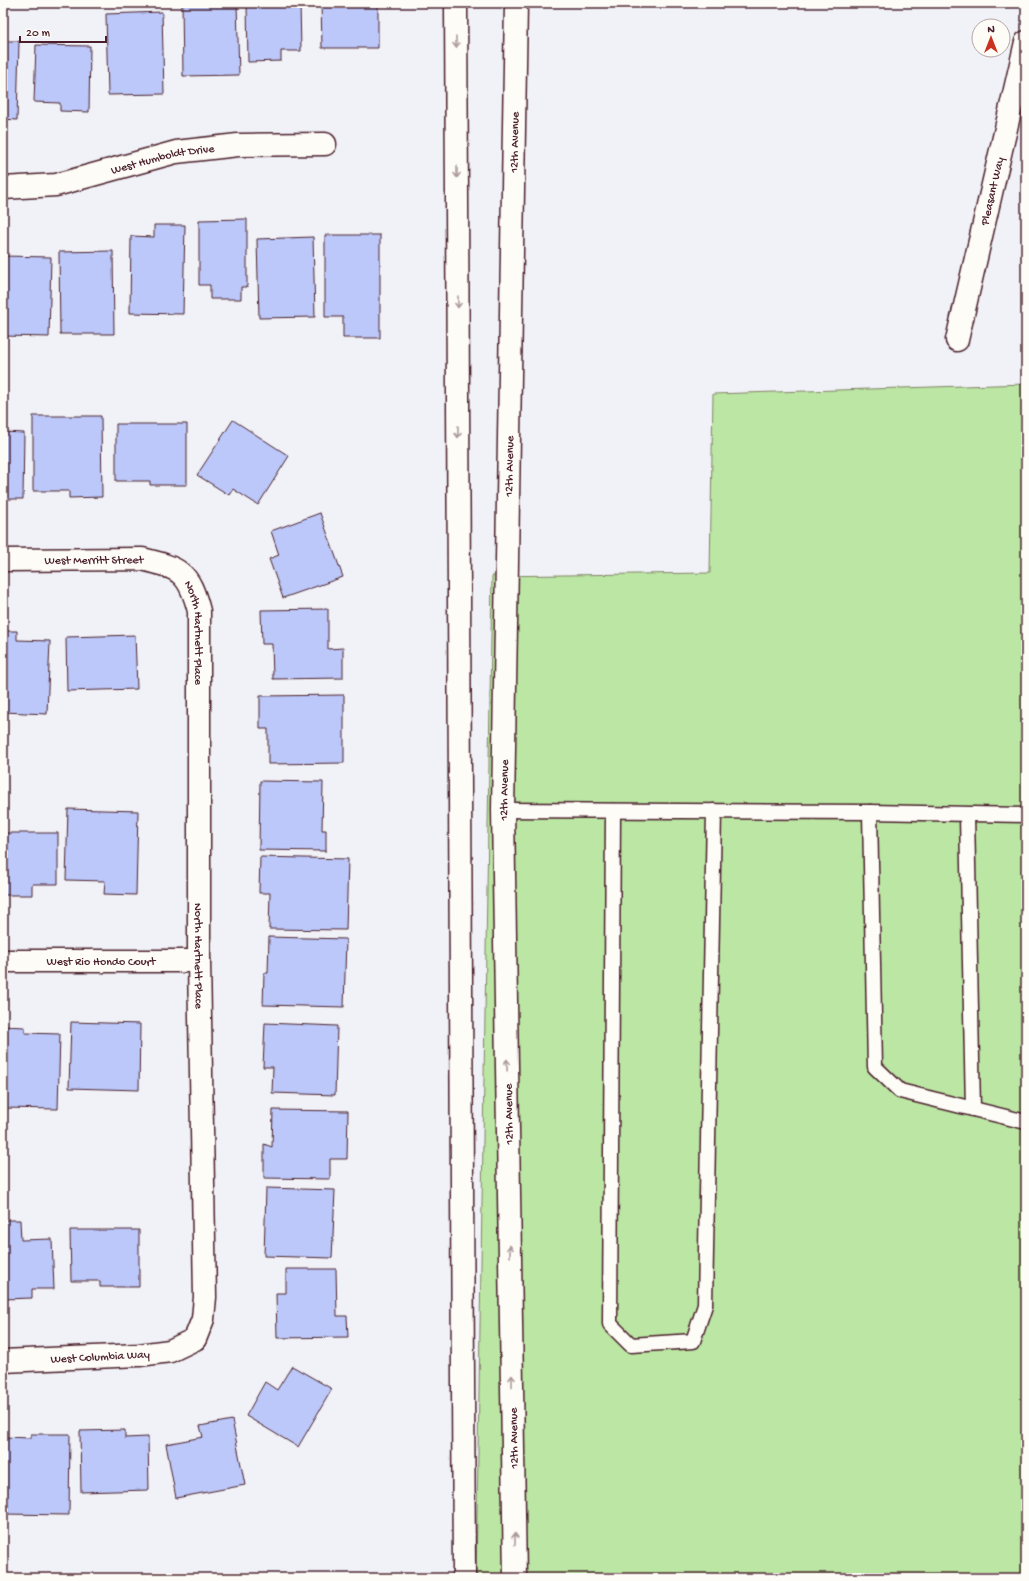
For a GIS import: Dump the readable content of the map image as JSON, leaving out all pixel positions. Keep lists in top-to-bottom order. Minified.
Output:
{"streets":{"main road":["12th Avenue","West Humboldt Drive","Pleasant Way","West Merritt Street","North Hartnett Place","West Rio Hondo Court","West Columbia Way"]},"crossings":[["West Merritt Street","North Hartnett Place"],["North Hartnett Place","West Rio Hondo Court"],["North Hartnett Place","West Columbia Way"]],"scale_bar":"20 m","north":"top"}
